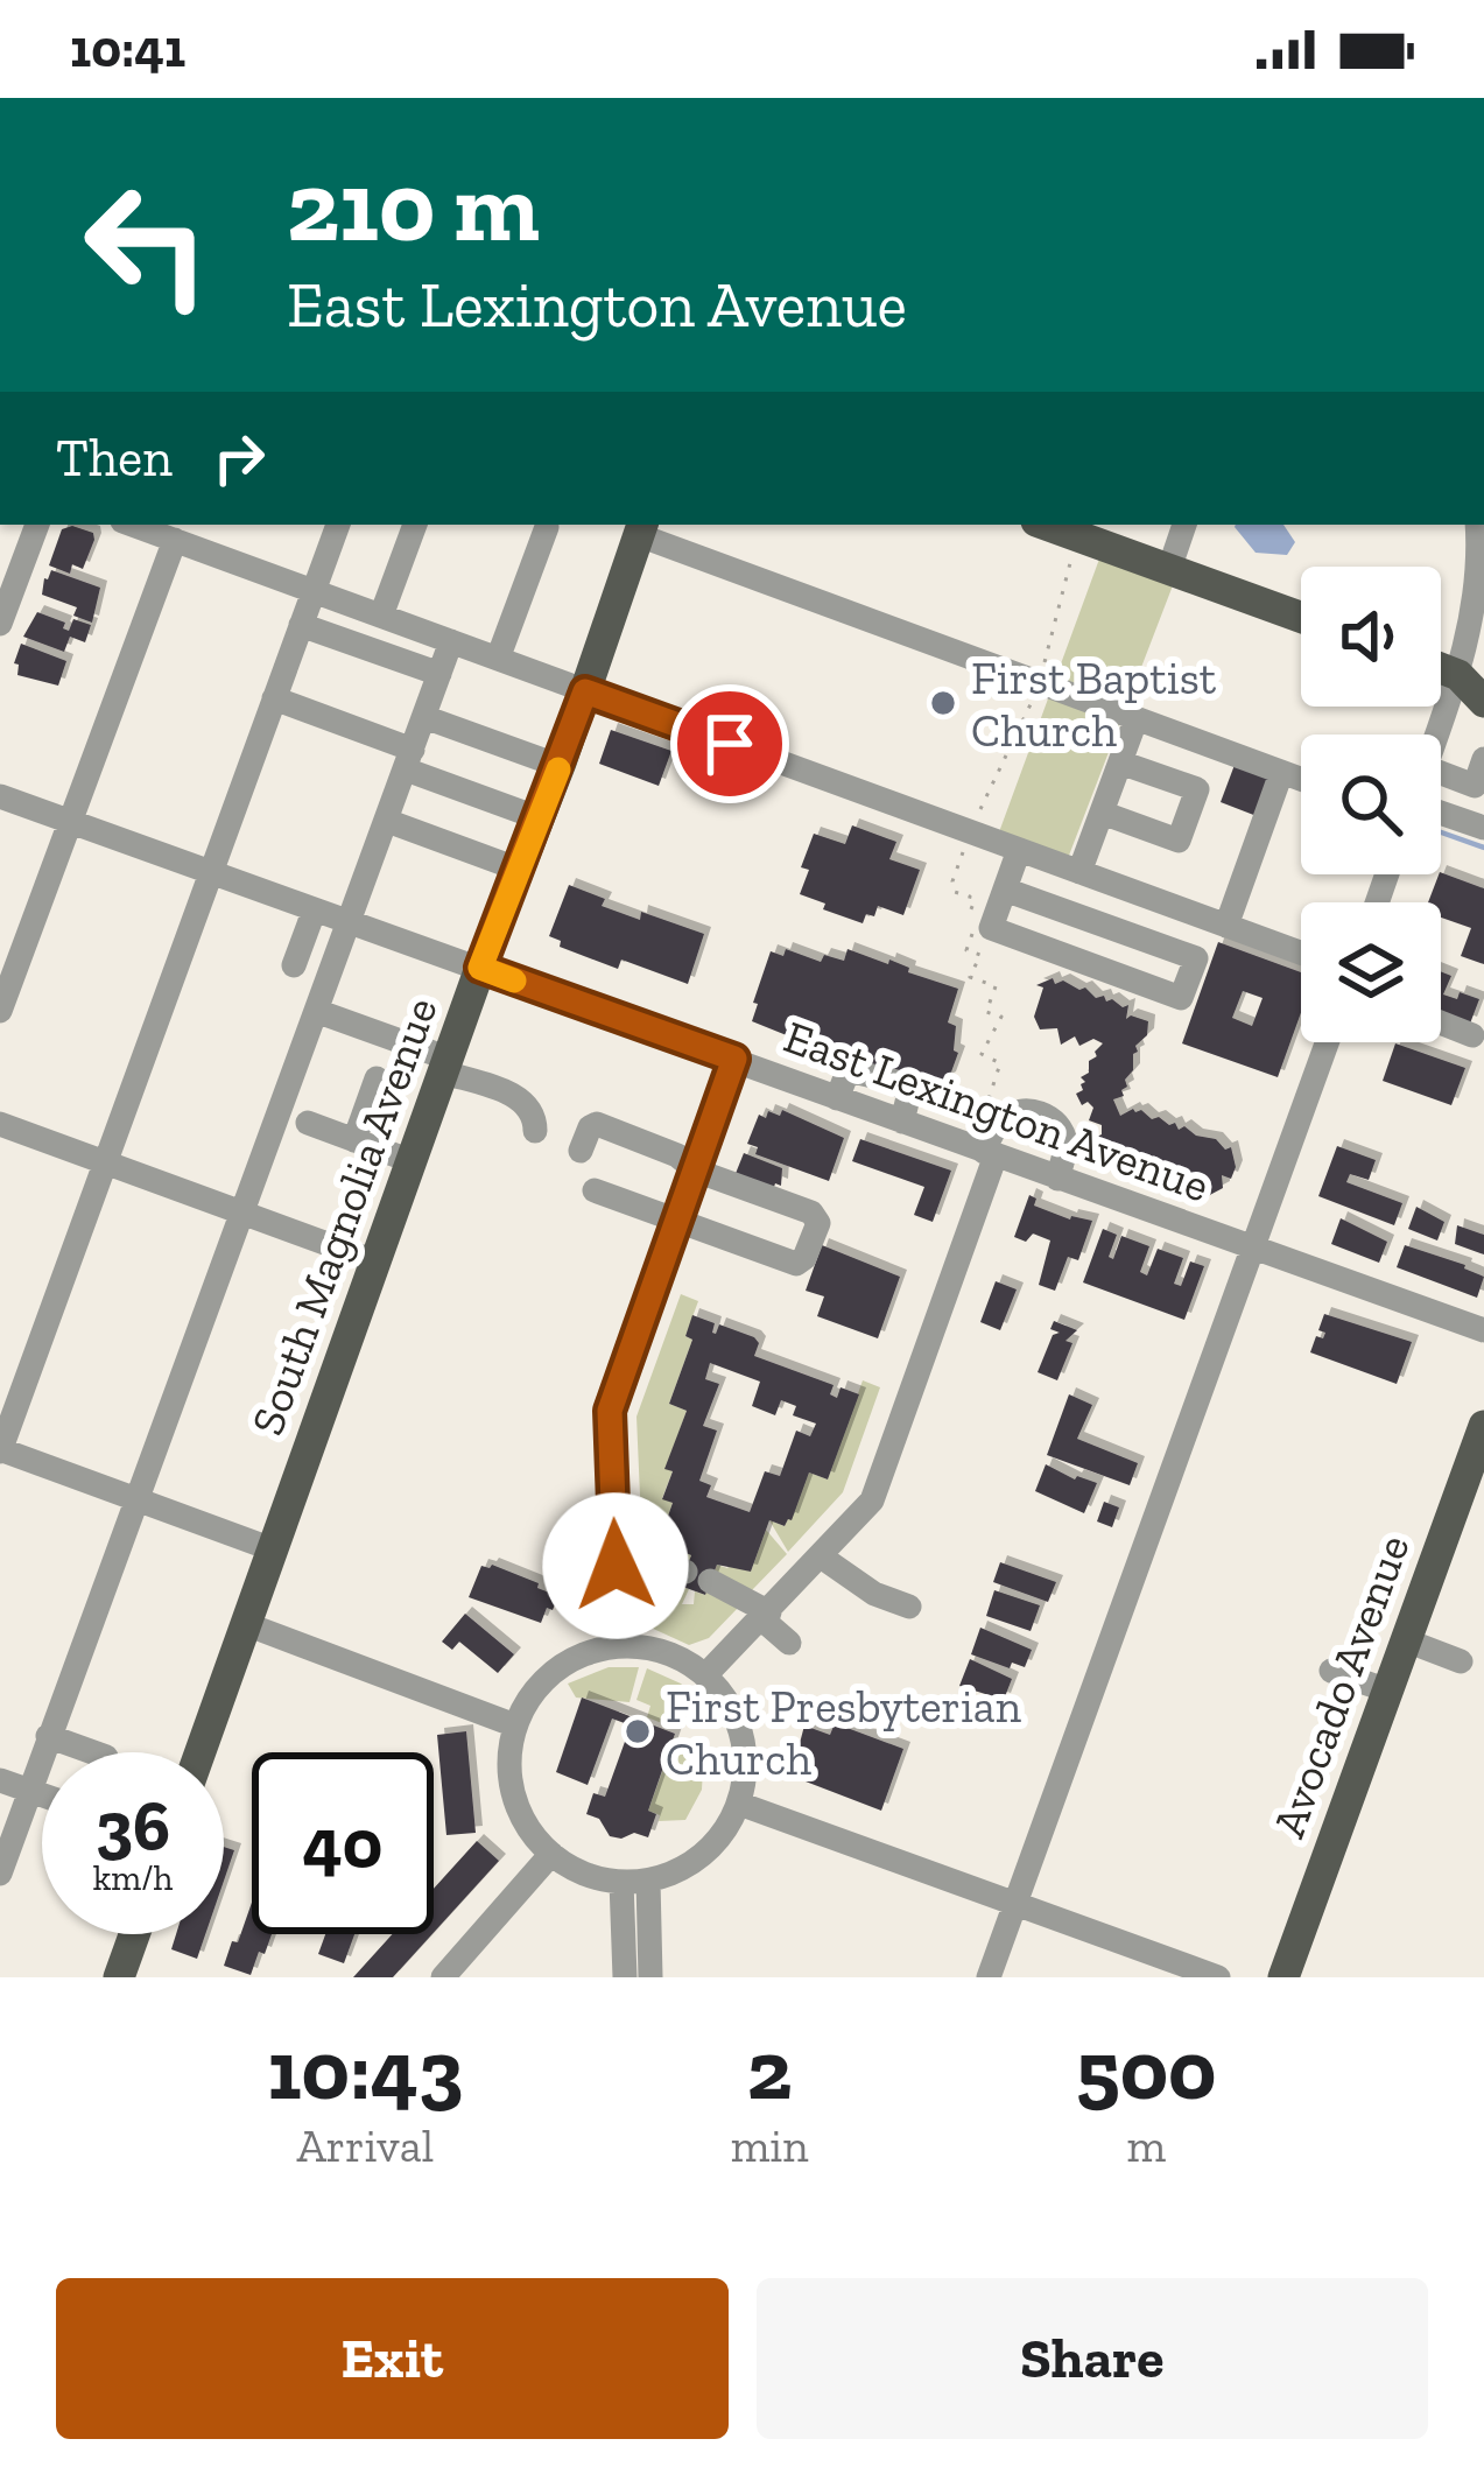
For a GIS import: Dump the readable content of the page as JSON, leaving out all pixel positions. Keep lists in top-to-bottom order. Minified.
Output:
{"streets":{"main road":["South Magnolia Avenue","Avocado Avenue"],"street":["East Lexington Avenue"]},"crossings":[["East Lexington Avenue","South Magnolia Avenue"]],"places":["First Baptist Church","First Presbyterian Church"],"page":{"status":"10:41","turn":["210 m","East Lexington Avenue"],"then":"Then","speed":"36 km/h","limit":"40","eta":["10:43","Arrival","2","min","500","m"],"buttons":["Exit","Share"]}}
